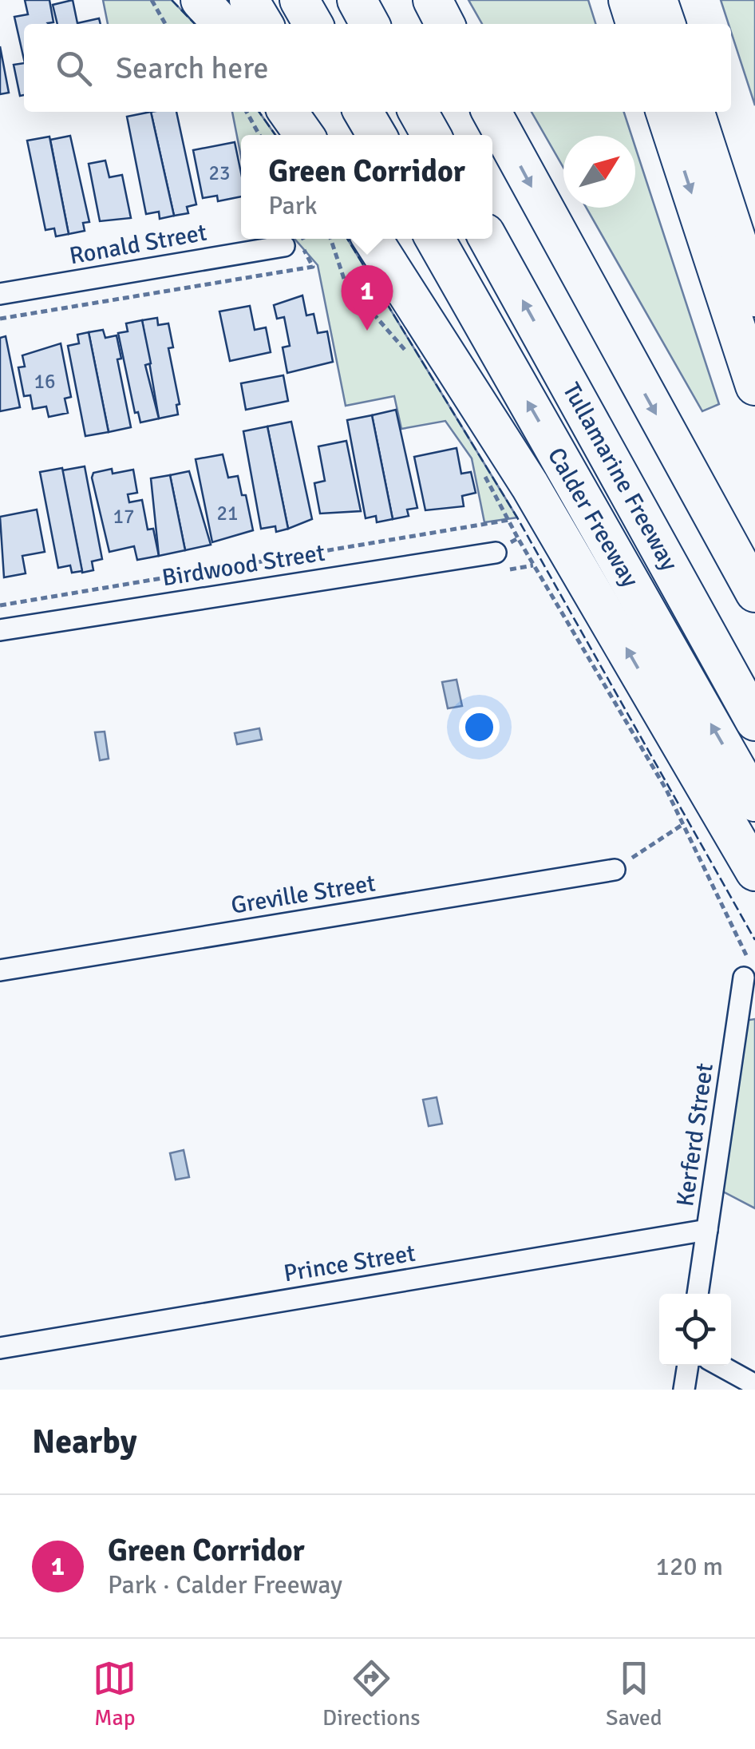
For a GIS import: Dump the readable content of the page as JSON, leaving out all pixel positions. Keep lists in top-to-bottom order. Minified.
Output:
{"streets":{"highway":["Tullamarine Freeway","Calder Freeway"],"street":["Ronald Street","Birdwood Street","Greville Street","Kerferd Street","Prince Street"]},"crossings":[["Kerferd Street","Prince Street"]],"house_numbers":["23","16","21","17"],"north":"top right","page":{"search":"Search here","popup":["Green Corridor","Park"],"pins":"1","heading":"Nearby","list":[{"mark":"1","name":"Green Corridor","note":"Park · Calder Freeway","value":"120 m"}],"nav":["Map","Directions","Saved"]}}
